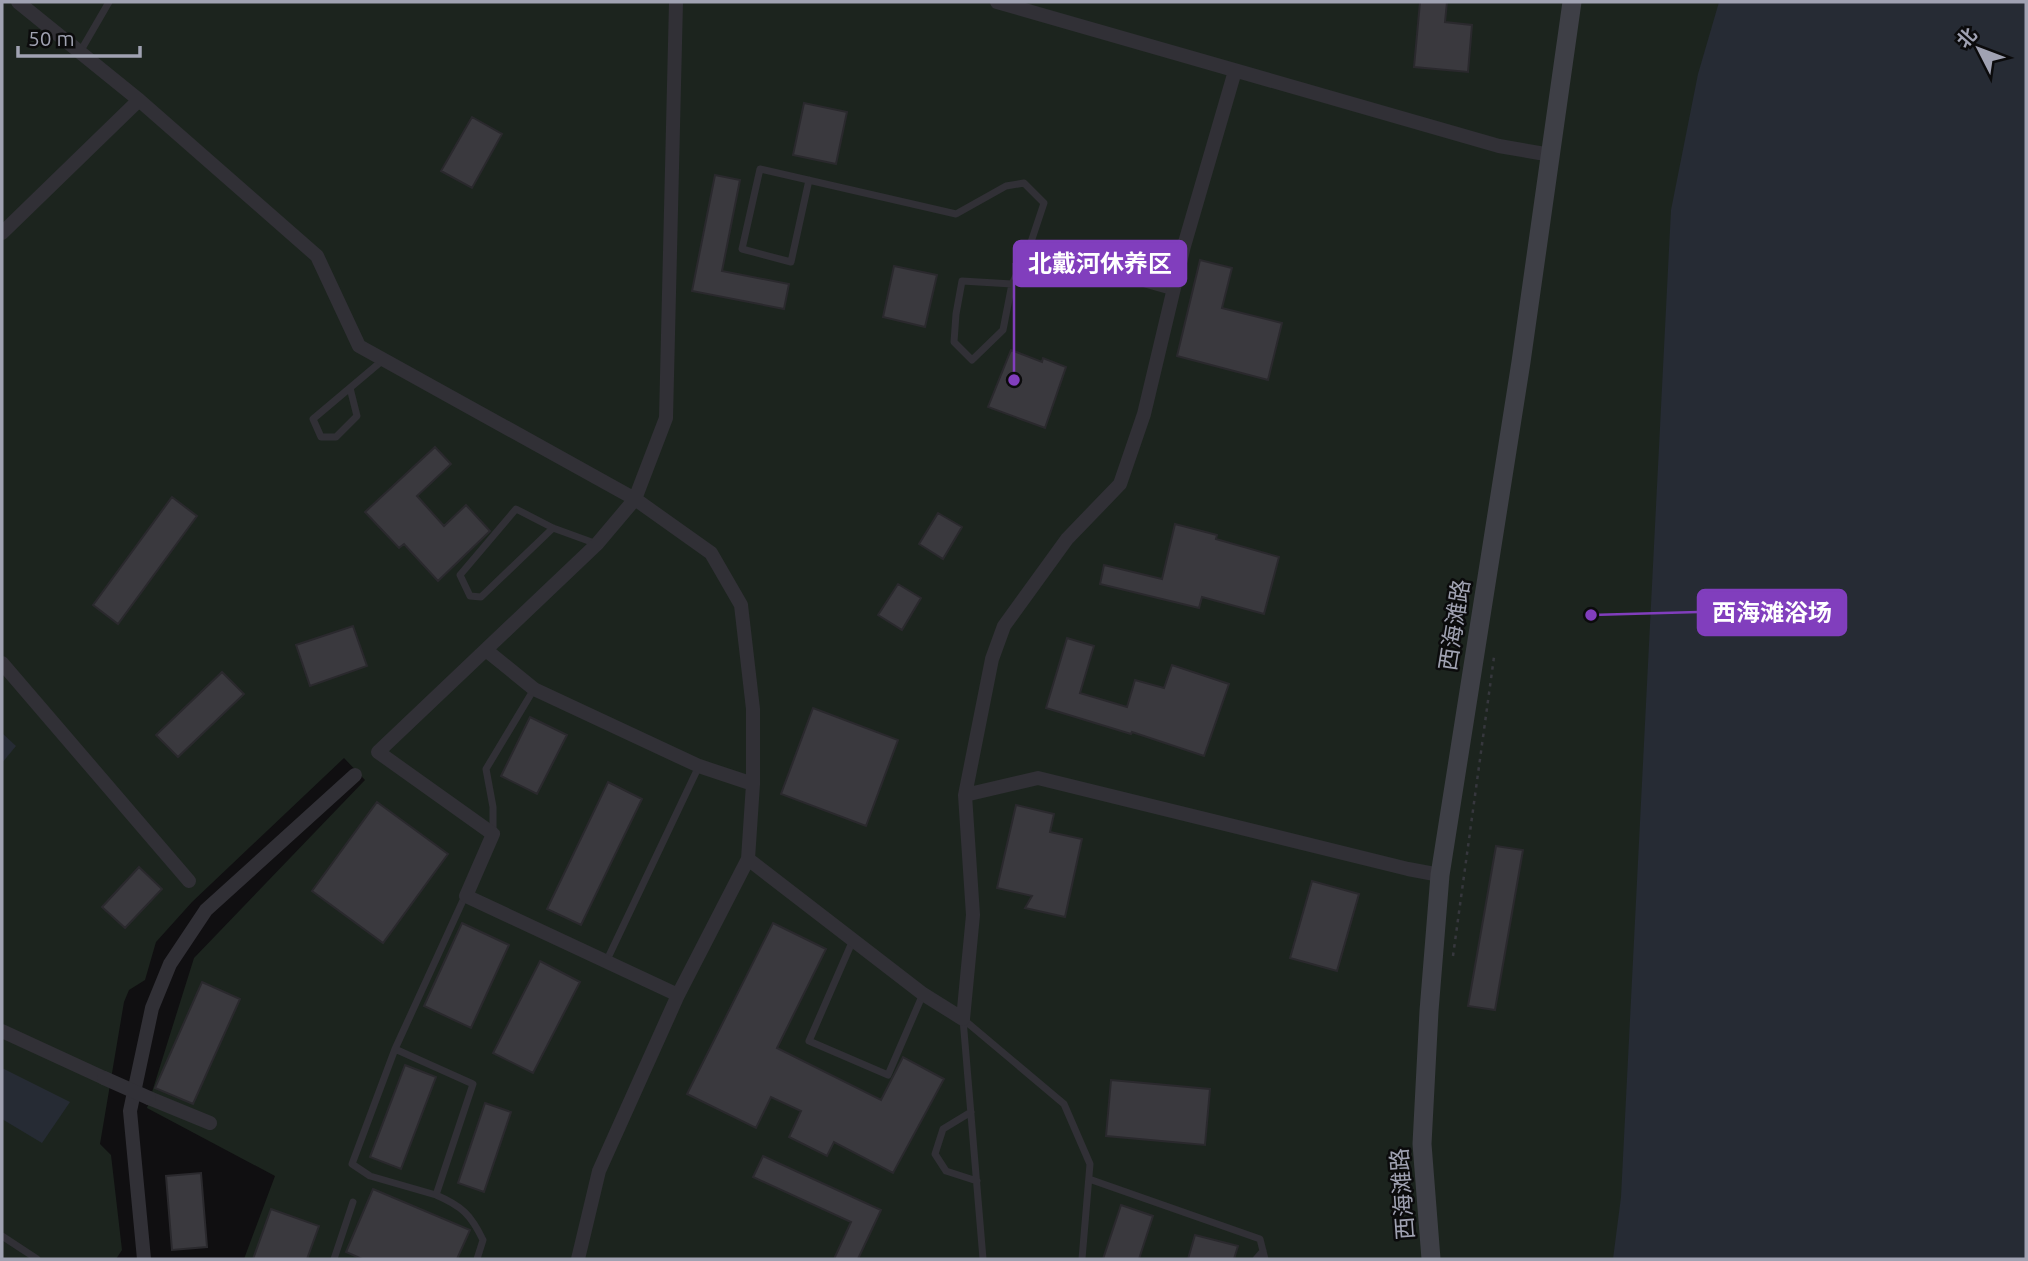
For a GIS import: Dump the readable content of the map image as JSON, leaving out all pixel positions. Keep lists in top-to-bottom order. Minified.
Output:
{"streets":{"main road":["西海滩路"]},"places":["北戴河休养区","西海滩浴场"],"scale_bar":"50 m","north":"top left"}
